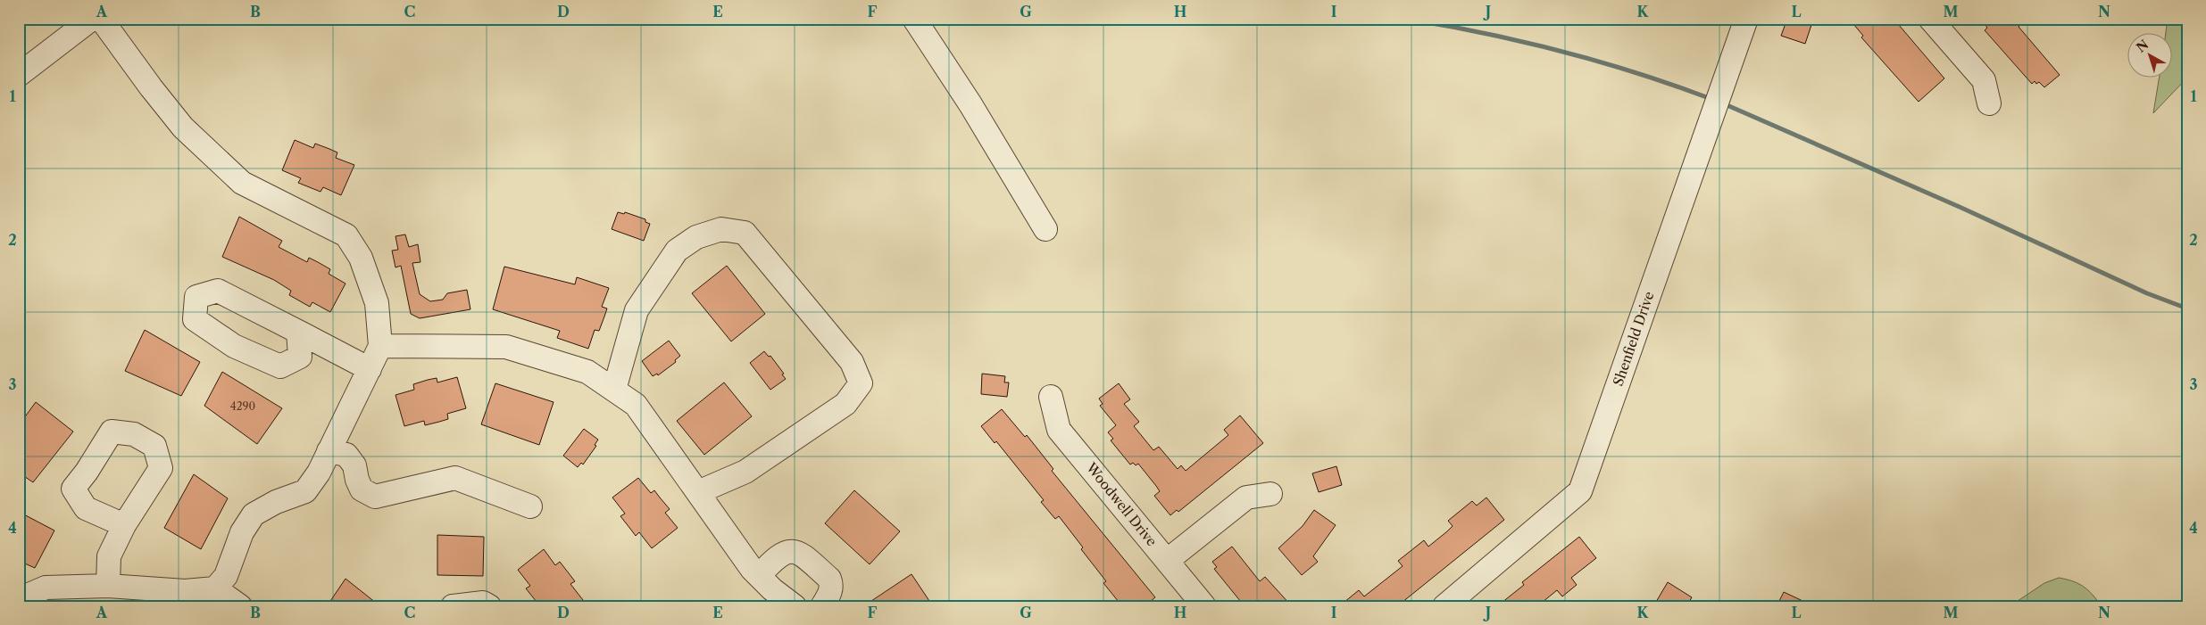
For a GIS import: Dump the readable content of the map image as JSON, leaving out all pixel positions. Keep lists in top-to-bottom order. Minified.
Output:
{"streets":{"street":["Shenfield Drive","Woodwell Drive"]},"house_numbers":["4290"],"north":"top left","grid":{"columns":["A","B","C","D","E","F","G","H","I","J","K","L","M","N"],"rows":["1","2","3","4"]}}
